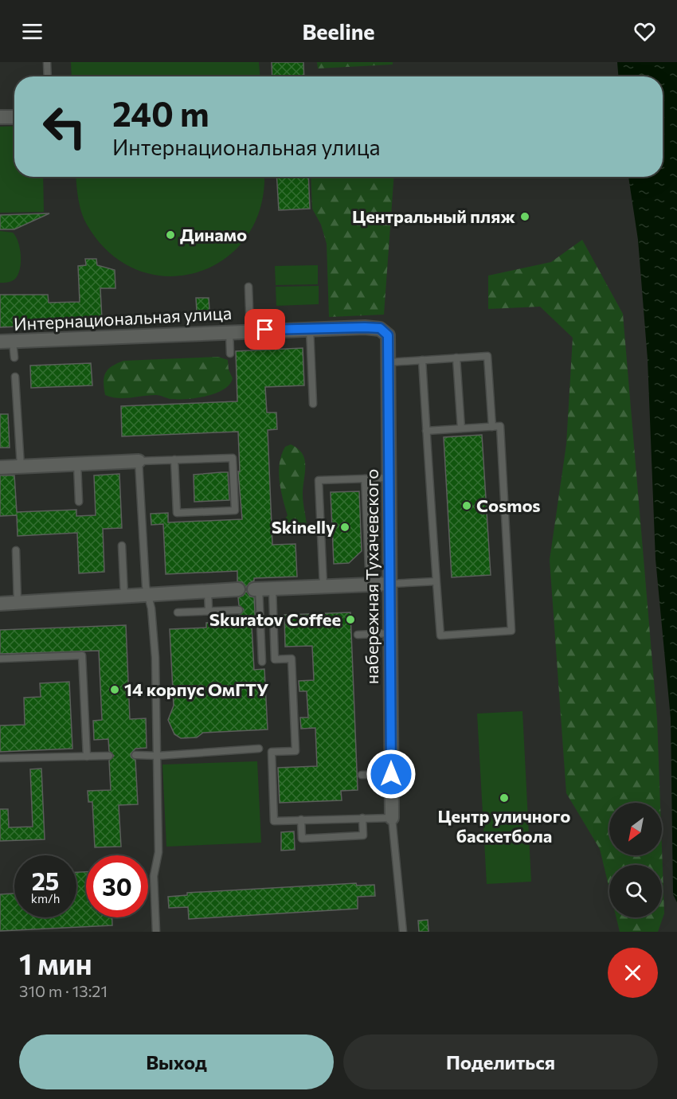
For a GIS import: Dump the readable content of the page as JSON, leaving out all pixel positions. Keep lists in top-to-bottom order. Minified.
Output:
{"streets":{"street":["Интернациональная улица","набережная Тухачевского"]},"crossings":[["Интернациональная улица","набережная Тухачевского"]],"places":["Центральный пляж","Динамо","Cosmos","Skinelly","Skuratov Coffee","14 корпус ОмГТУ","Центр уличного баскетбола"],"north":"bottom left","page":{"header":"Beeline","turn":["240 m","Интернациональная улица"],"speed":"25 km/h","limit":"30","heading":["1 мин","310 m · 13:21"],"buttons":["Выход","Поделиться"]}}
